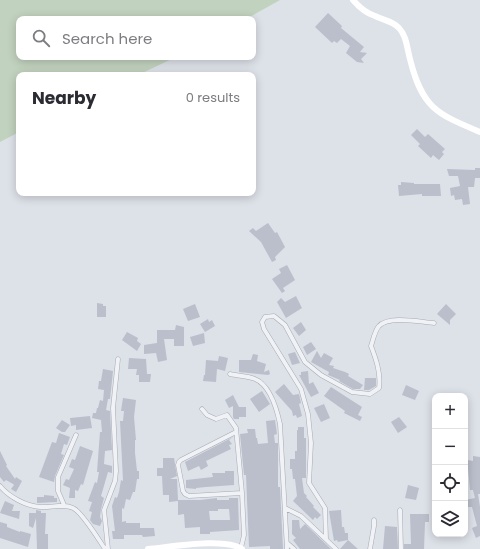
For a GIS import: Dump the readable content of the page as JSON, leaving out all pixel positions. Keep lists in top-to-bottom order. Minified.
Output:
{"page":{"search":"Search here","heading":["Nearby","0 results"],"map_buttons":["+","−"]}}
